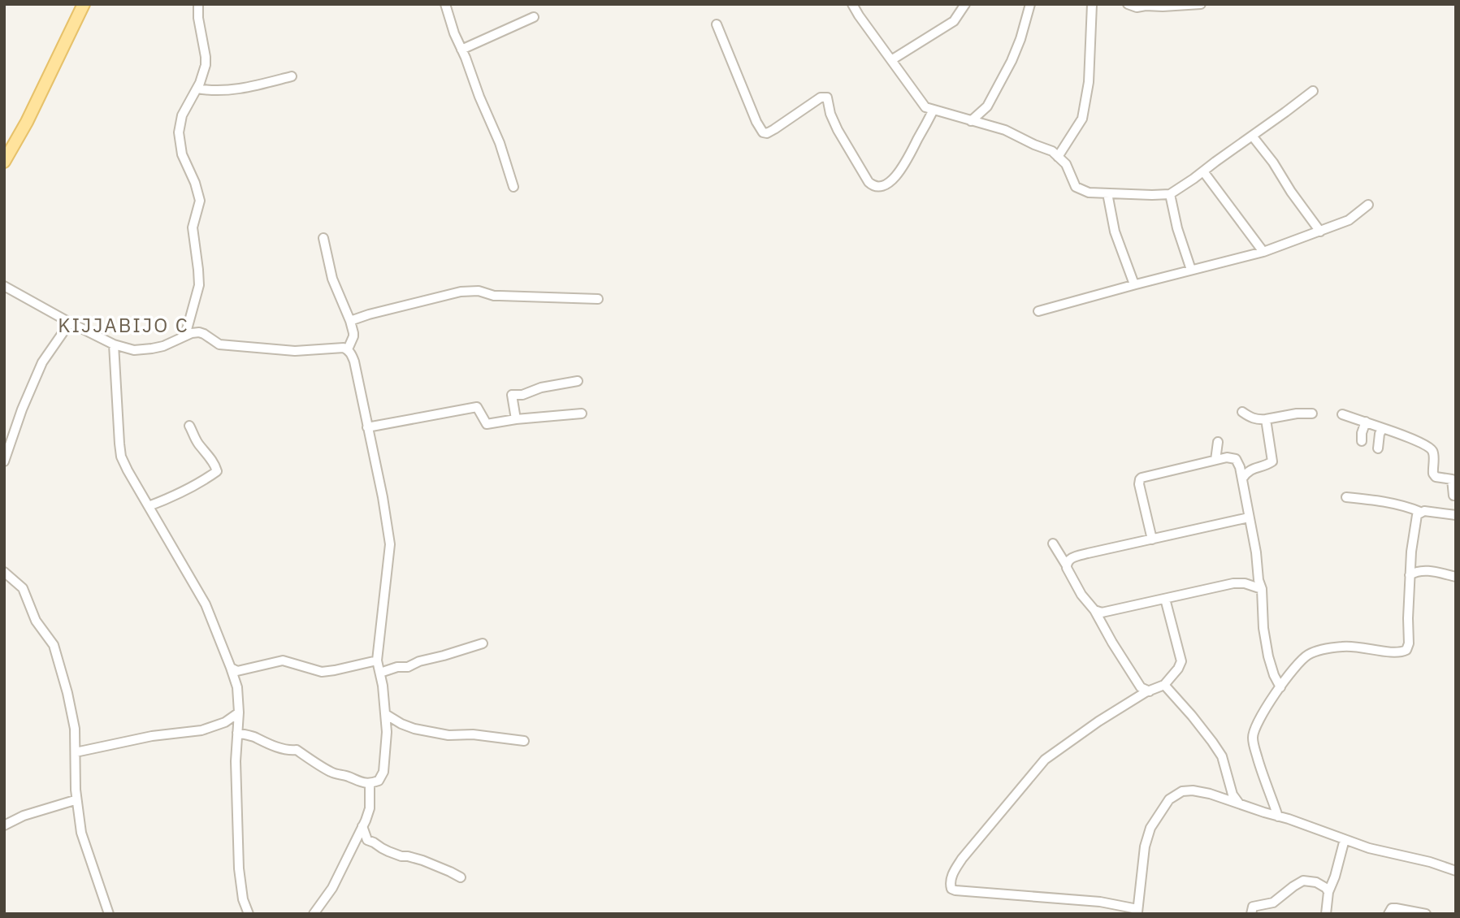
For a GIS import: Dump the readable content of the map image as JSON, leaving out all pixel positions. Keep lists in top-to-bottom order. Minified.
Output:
{"districts":["KIJJABIJO C"]}
